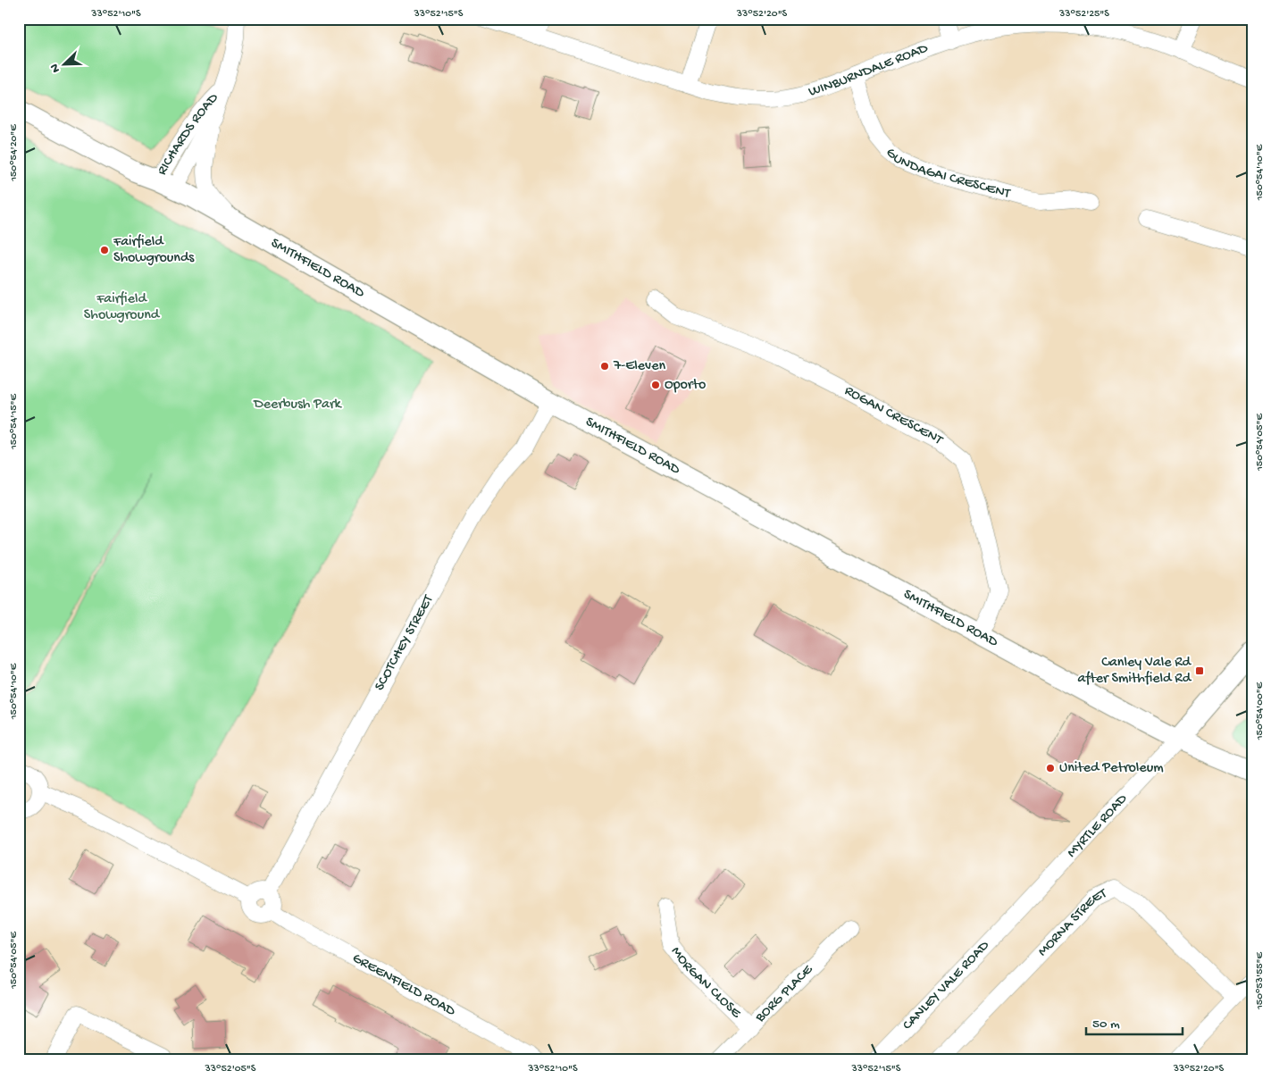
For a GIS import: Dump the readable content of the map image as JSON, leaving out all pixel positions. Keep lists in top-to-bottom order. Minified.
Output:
{"streets":{"main road":["SMITHFIELD ROAD"],"street":["WINBURNDALE ROAD","RICHARDS ROAD","GUNDAGAI CRESCENT","ROGAN CRESCENT","SCOTCHEY STREET","MYRTLE ROAD","MORNA STREET","MORGAN CLOSE","GREENFIELD ROAD","CANLEY VALE ROAD","BORG PLACE"]},"crossings":[["WINBURNDALE ROAD","GUNDAGAI CRESCENT"],["RICHARDS ROAD","SMITHFIELD ROAD"],["SMITHFIELD ROAD","ROGAN CRESCENT"],["SMITHFIELD ROAD","SCOTCHEY STREET"],["SMITHFIELD ROAD","MYRTLE ROAD"],["SCOTCHEY STREET","GREENFIELD ROAD"],["MYRTLE ROAD","CANLEY VALE ROAD"],["MORGAN CLOSE","BORG PLACE"]],"parks":["Fairfield Showground","Deerbush Park"],"places":{"other":["Fairfield Showgrounds","7-Eleven","Oporto","United Petroleum"],"transit":["Canley Vale Rd after Smithfield Rd"]},"scale_bar":"50 m","north":"bottom left","coordinates":["33°52'10\"S","33°52'15\"S","33°52'20\"S","33°52'25\"S","150°54'20\"E","150°54'10\"E","150°54'15\"E","150°54'05\"E","150°54'00\"E","150°53'55\"E","33°52'05\"S"]}
